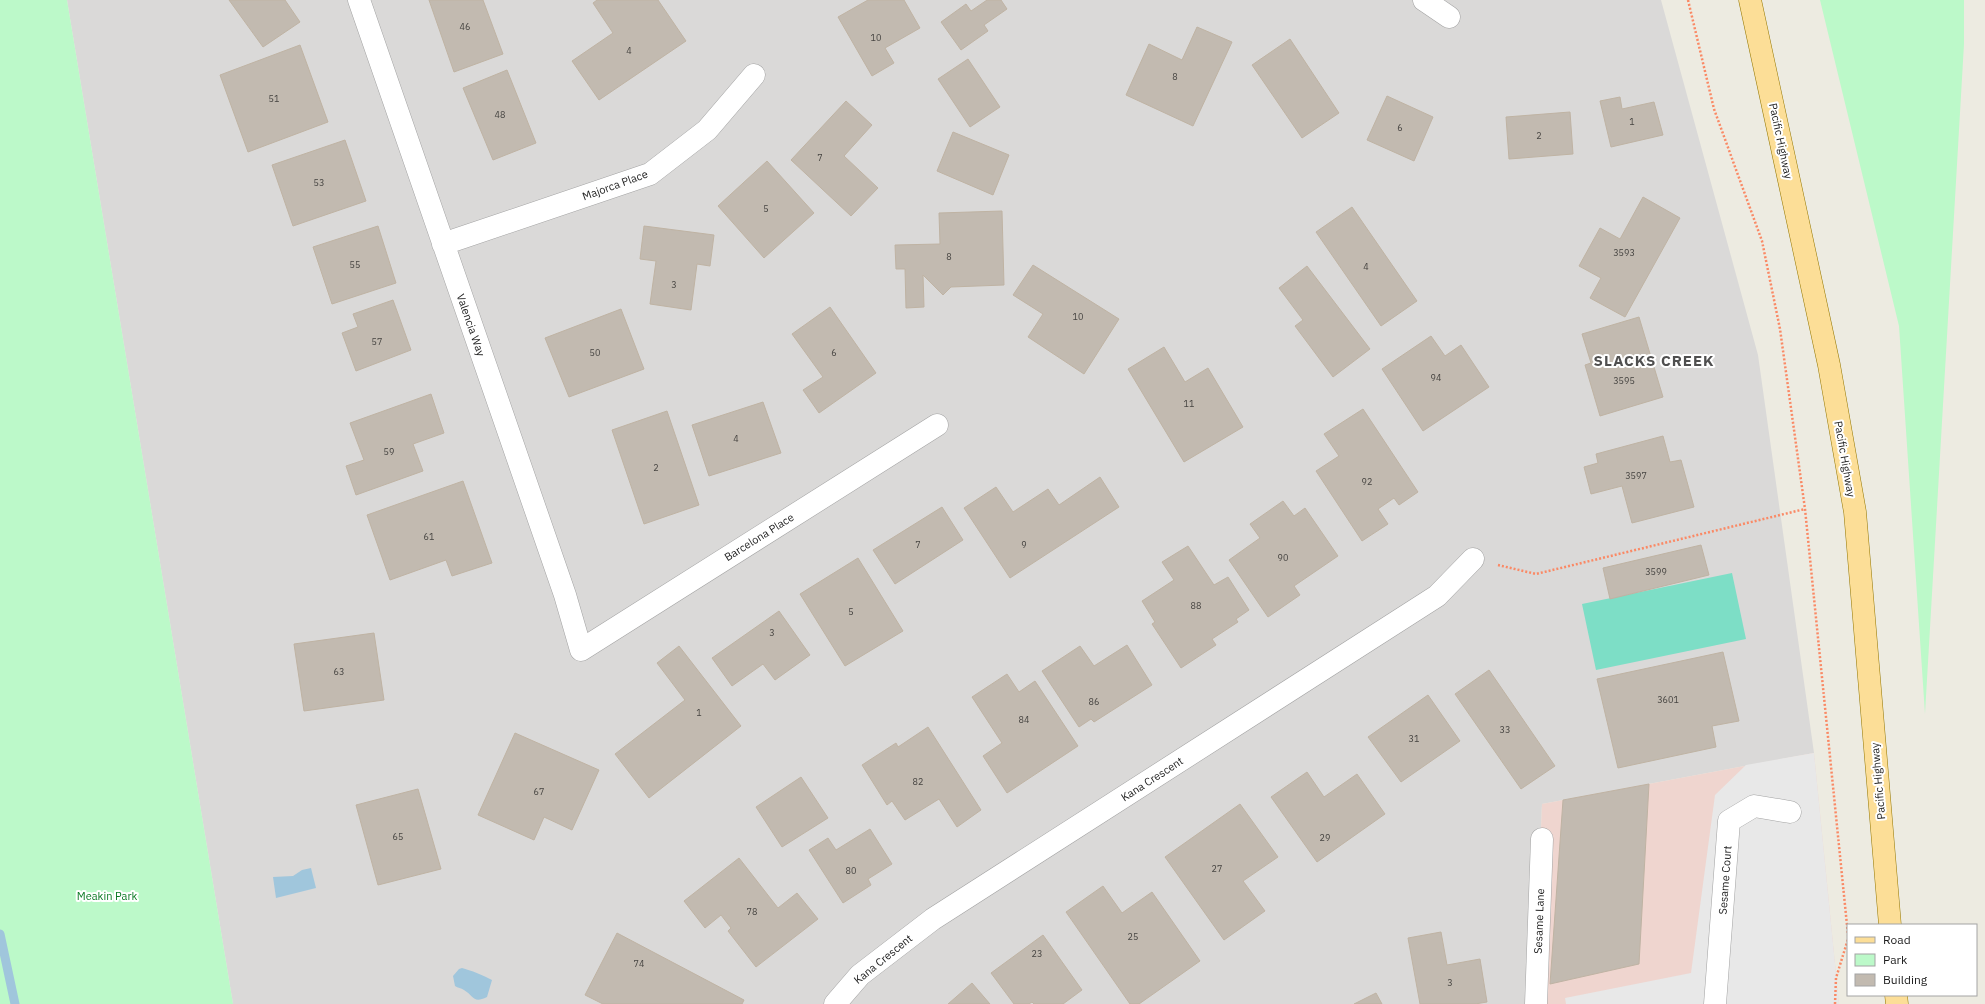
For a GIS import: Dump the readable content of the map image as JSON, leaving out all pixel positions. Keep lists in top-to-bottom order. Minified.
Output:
{"streets":{"main road":["Pacific Highway"],"street":["Majorca Place","Valencia Way","Barcelona Place","Kana Crescent","Sesame Court","Sesame Lane"]},"crossings":[["Majorca Place","Valencia Way"],["Valencia Way","Barcelona Place"]],"districts":["SLACKS CREEK"],"parks":["Meakin Park"],"house_numbers":["46","10","4","8","51","48","1","6","2","7","53","5","3593","8","55","4","3","10","57","50","6","94","3595","11","4","59","2","3597","92","61","7","9","90","3599","88","5","3","63","3601","86","1","84","33","31","82","67","65","29","27","80","78","25","23","74","3"],"legend":["Road","Park","Building"]}
